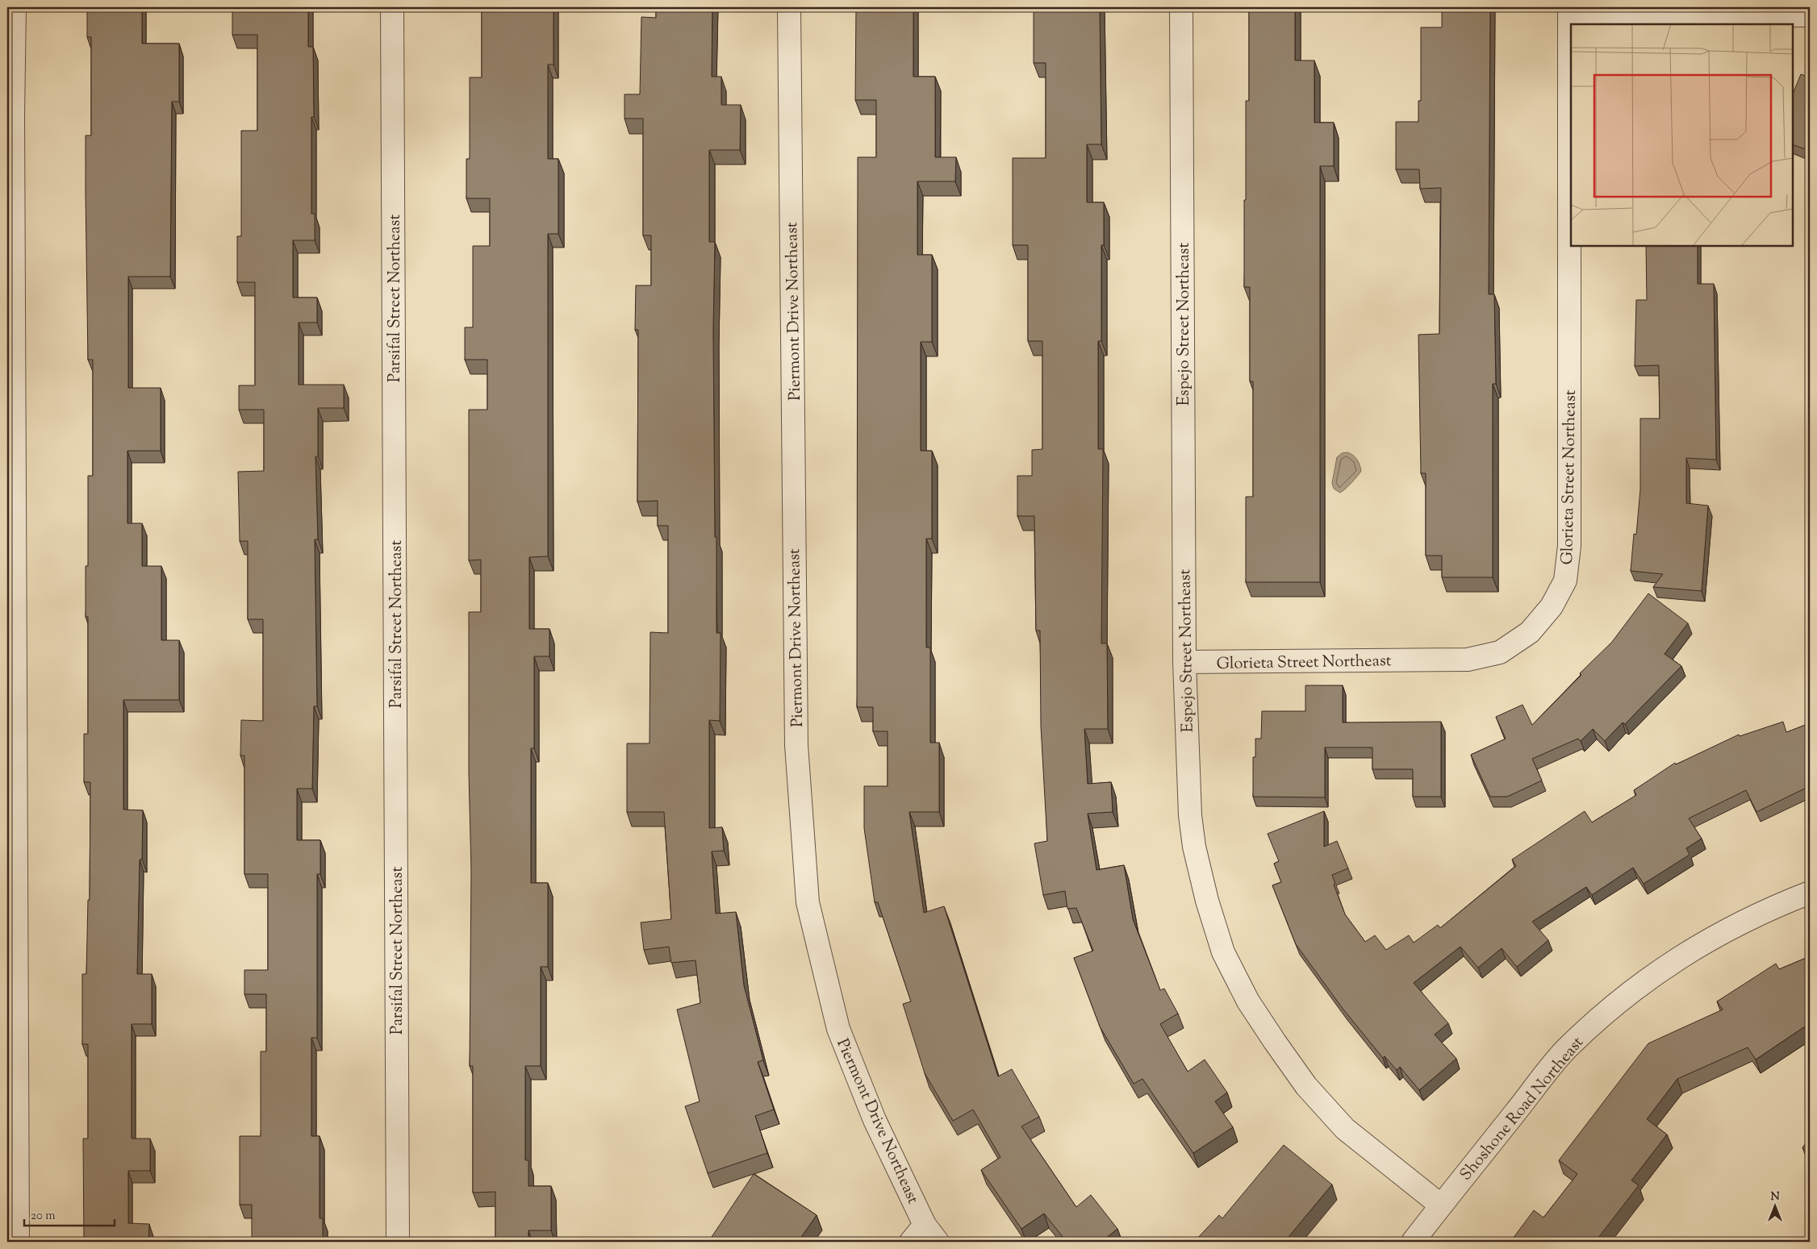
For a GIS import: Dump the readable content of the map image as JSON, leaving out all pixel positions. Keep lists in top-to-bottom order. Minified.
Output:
{"streets":{"street":["Parsifal Street Northeast","Piermont Drive Northeast","Espejo Street Northeast","Glorieta Street Northeast","Shoshone Road Northeast"]},"crossings":[["Espejo Street Northeast","Glorieta Street Northeast"],["Espejo Street Northeast","Shoshone Road Northeast"]],"scale_bar":"20 m","north":"top"}
